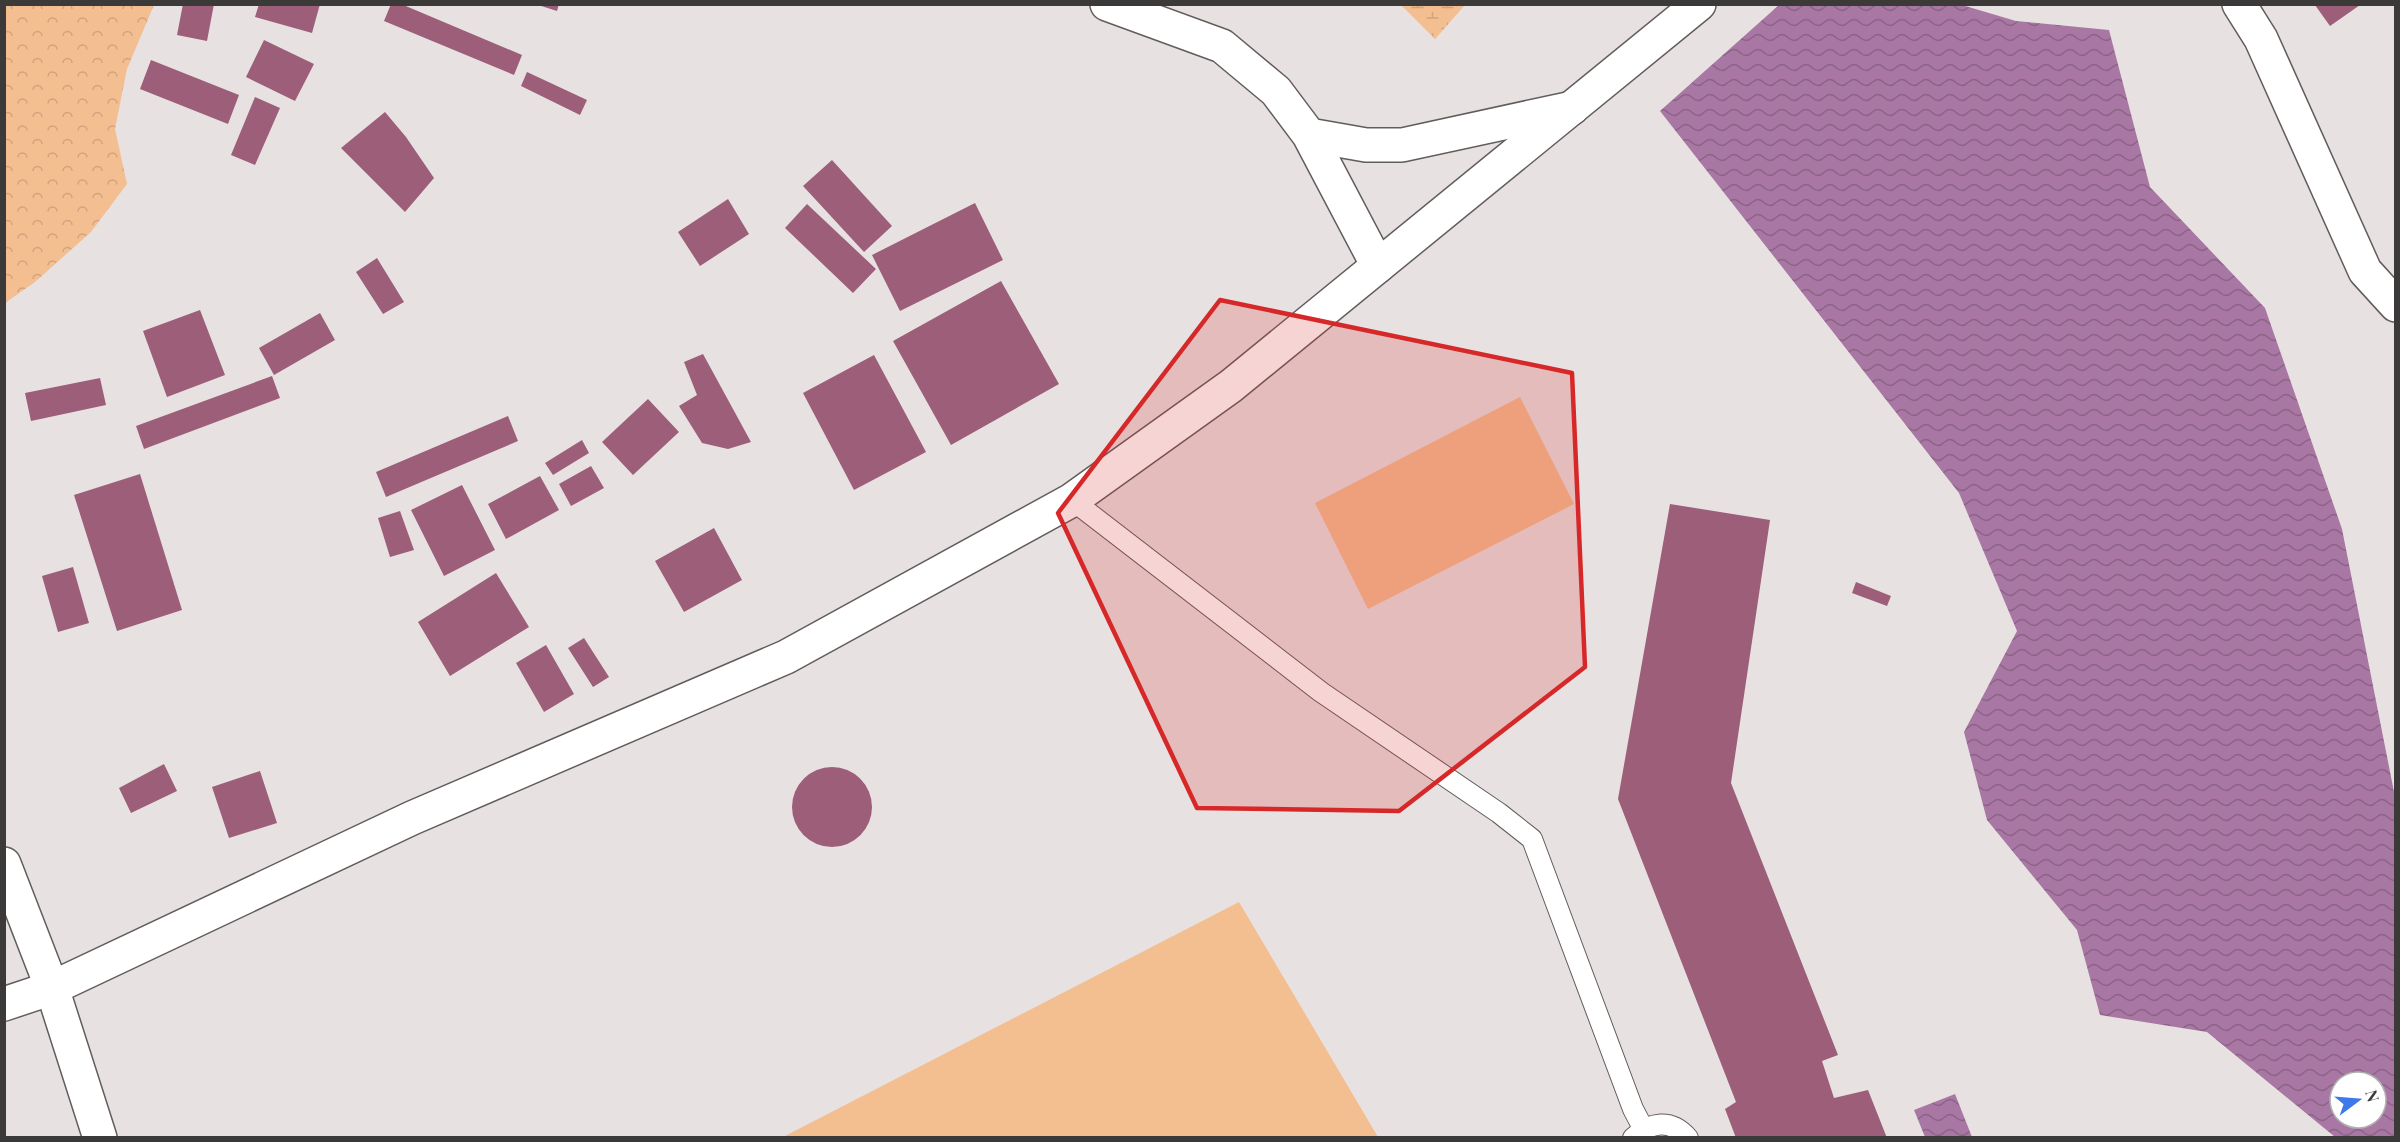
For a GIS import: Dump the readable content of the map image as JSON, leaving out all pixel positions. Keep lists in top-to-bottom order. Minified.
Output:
{"north":"right"}
